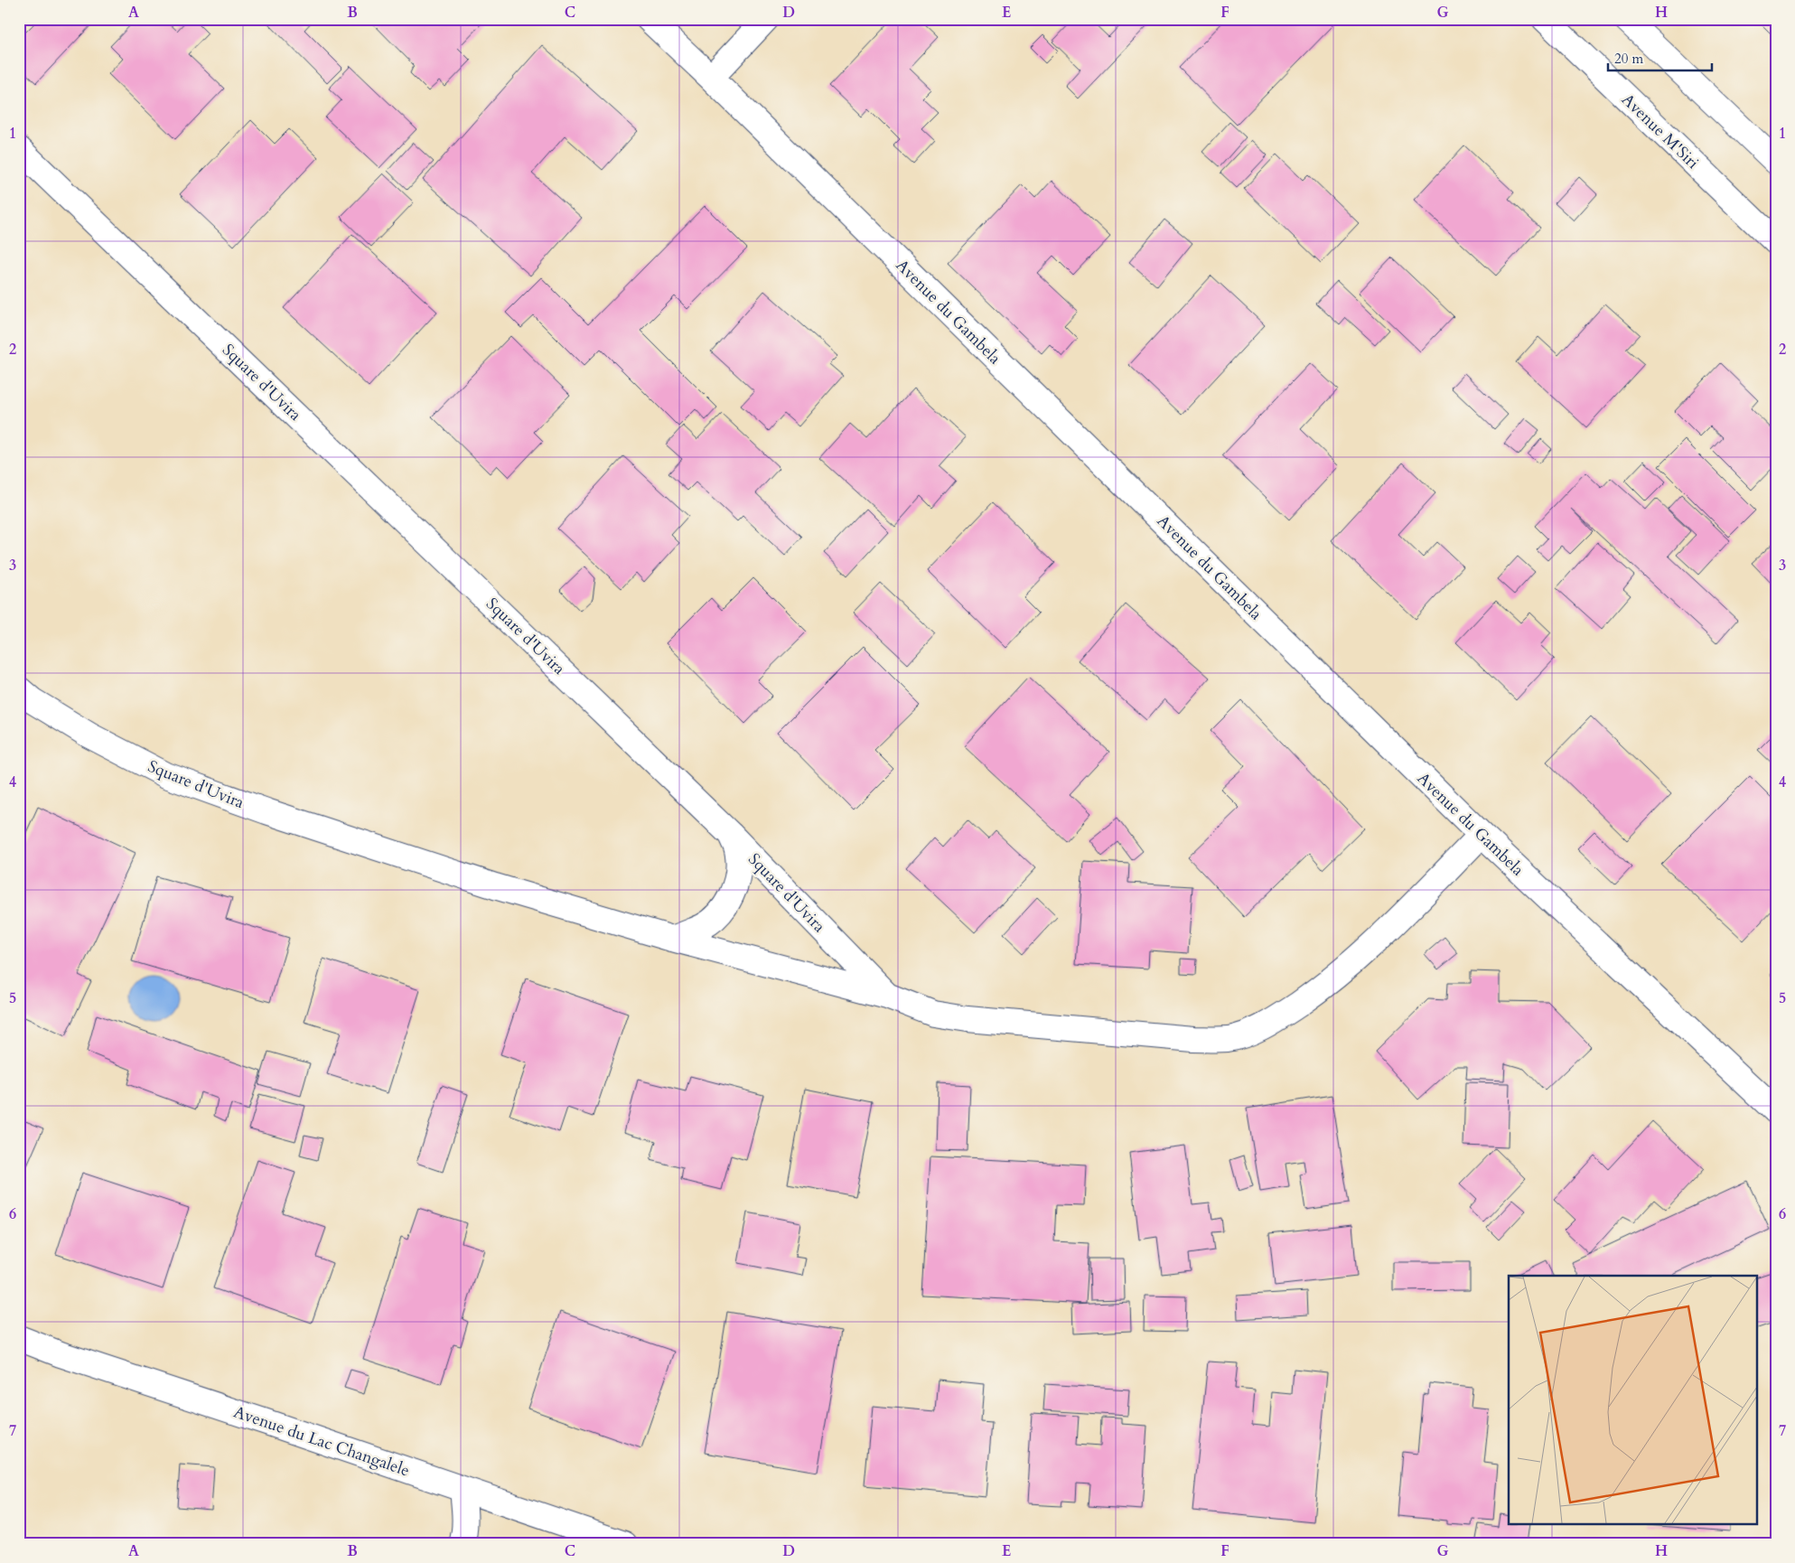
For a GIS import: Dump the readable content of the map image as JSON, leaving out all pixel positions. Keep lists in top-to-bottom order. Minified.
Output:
{"streets":{"main road":["Avenue M'Siri","Avenue du Gambela","Square d'Uvira","Avenue du Lac Changalele"]},"scale_bar":"20 m","grid":{"columns":["A","B","C","D","E","F","G","H"],"rows":["1","2","3","4","5","6","7"]}}
